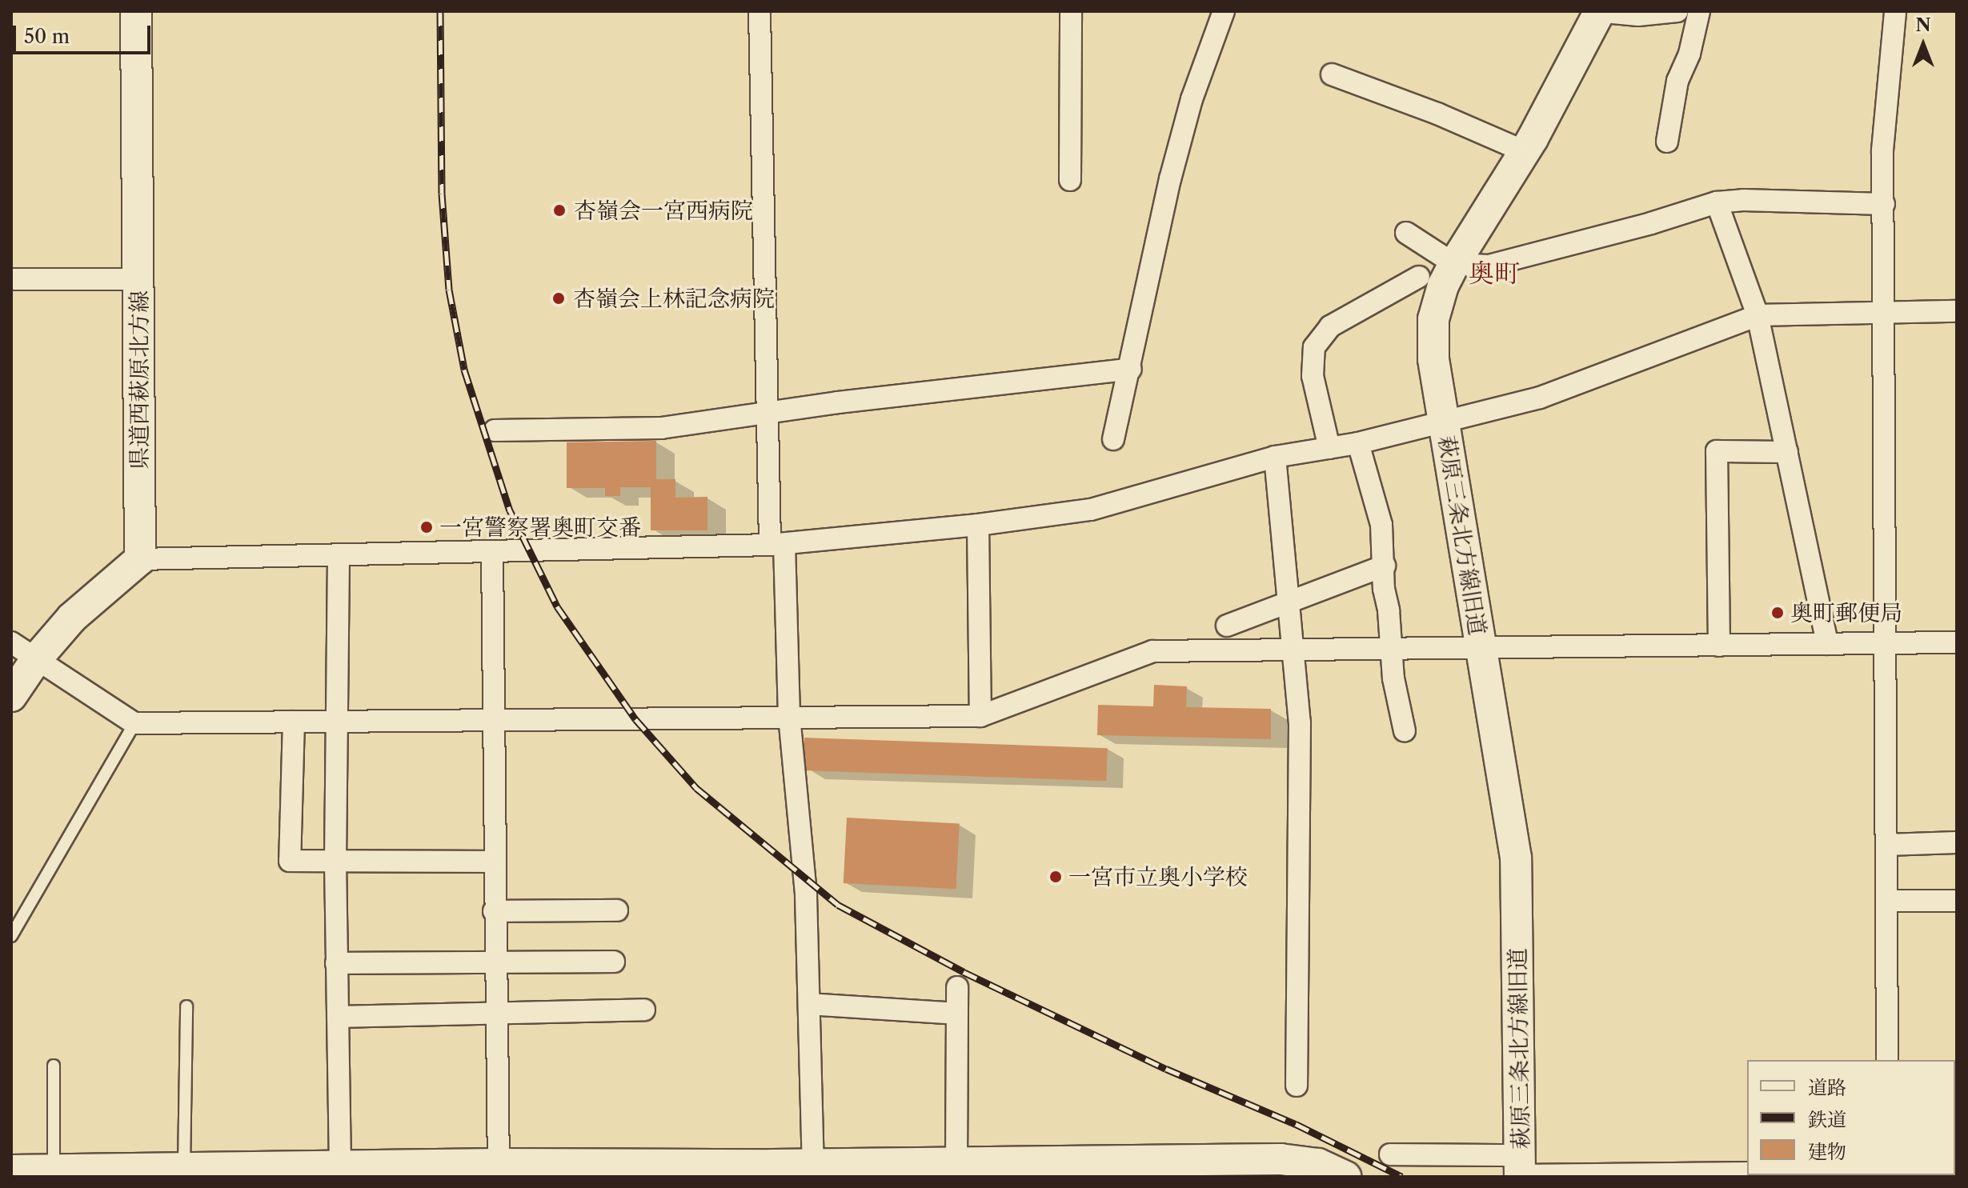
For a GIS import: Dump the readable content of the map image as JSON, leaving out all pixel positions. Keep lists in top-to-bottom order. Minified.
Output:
{"streets":{"main road":["県道西萩原北方線","萩原三条北方線旧道"]},"districts":["奥町"],"places":["杏嶺会一宮西病院","杏嶺会上林記念病院","一宮警察署奥町交番","奥町郵便局","一宮市立奥小学校"],"legend":["道路","鉄道","建物"],"scale_bar":"50 m","north":"top"}
